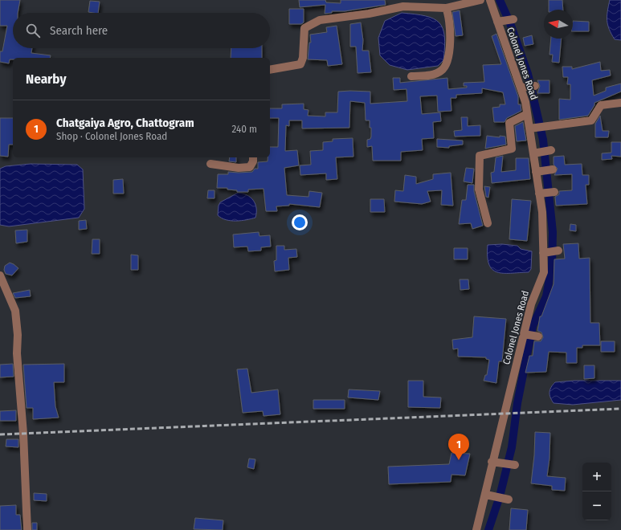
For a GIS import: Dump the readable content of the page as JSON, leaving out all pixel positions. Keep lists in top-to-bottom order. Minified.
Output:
{"streets":{"street":["Colonel Jones Road"]},"north":"left","page":{"search":"Search here","heading":"Nearby","list":[{"mark":"1","name":"Chatgaiya Agro, Chattogram","note":"Shop · Colonel Jones Road","value":"240 m"}],"pins":"1","map_buttons":["+","−"]}}
